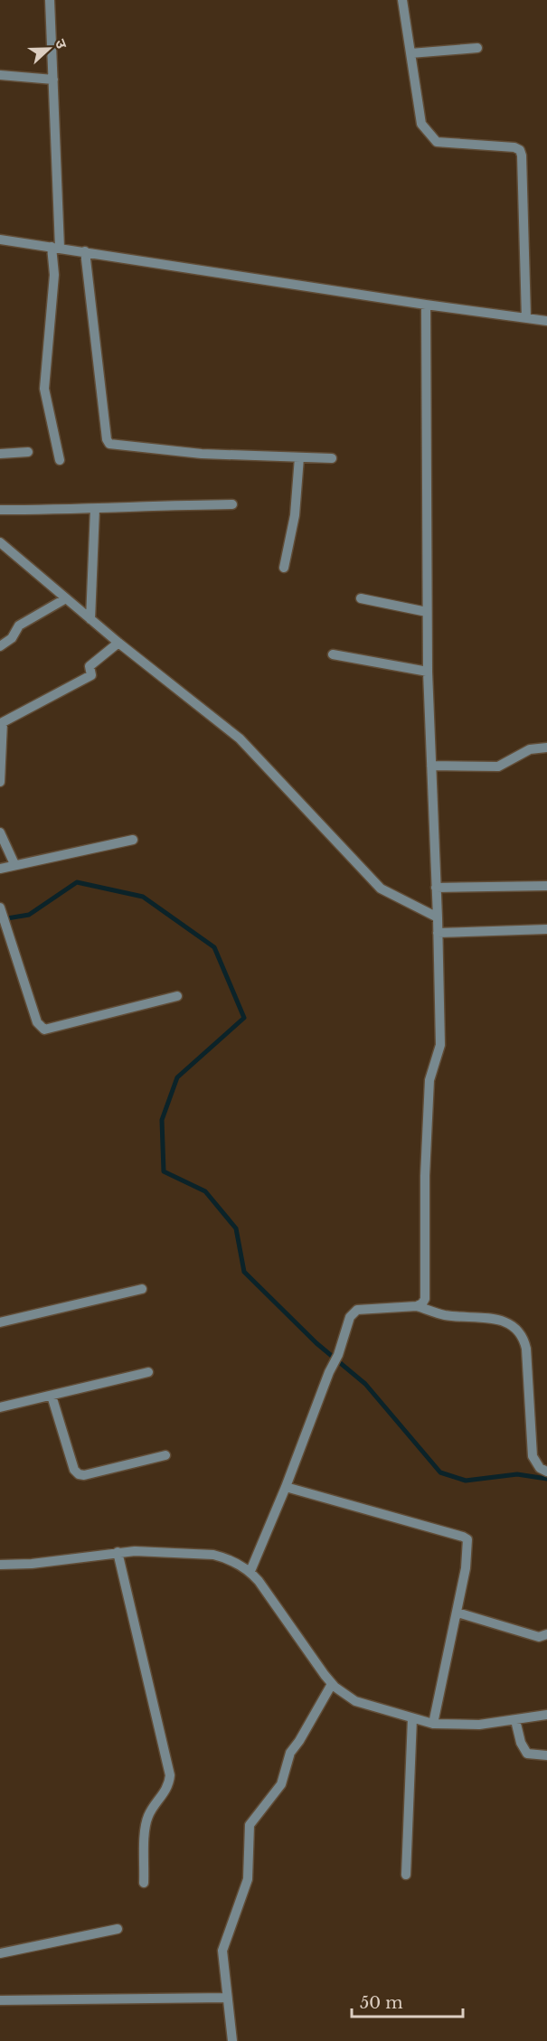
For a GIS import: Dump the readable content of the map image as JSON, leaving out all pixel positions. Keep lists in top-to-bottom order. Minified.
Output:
{"scale_bar":"50 m","north":"right"}
